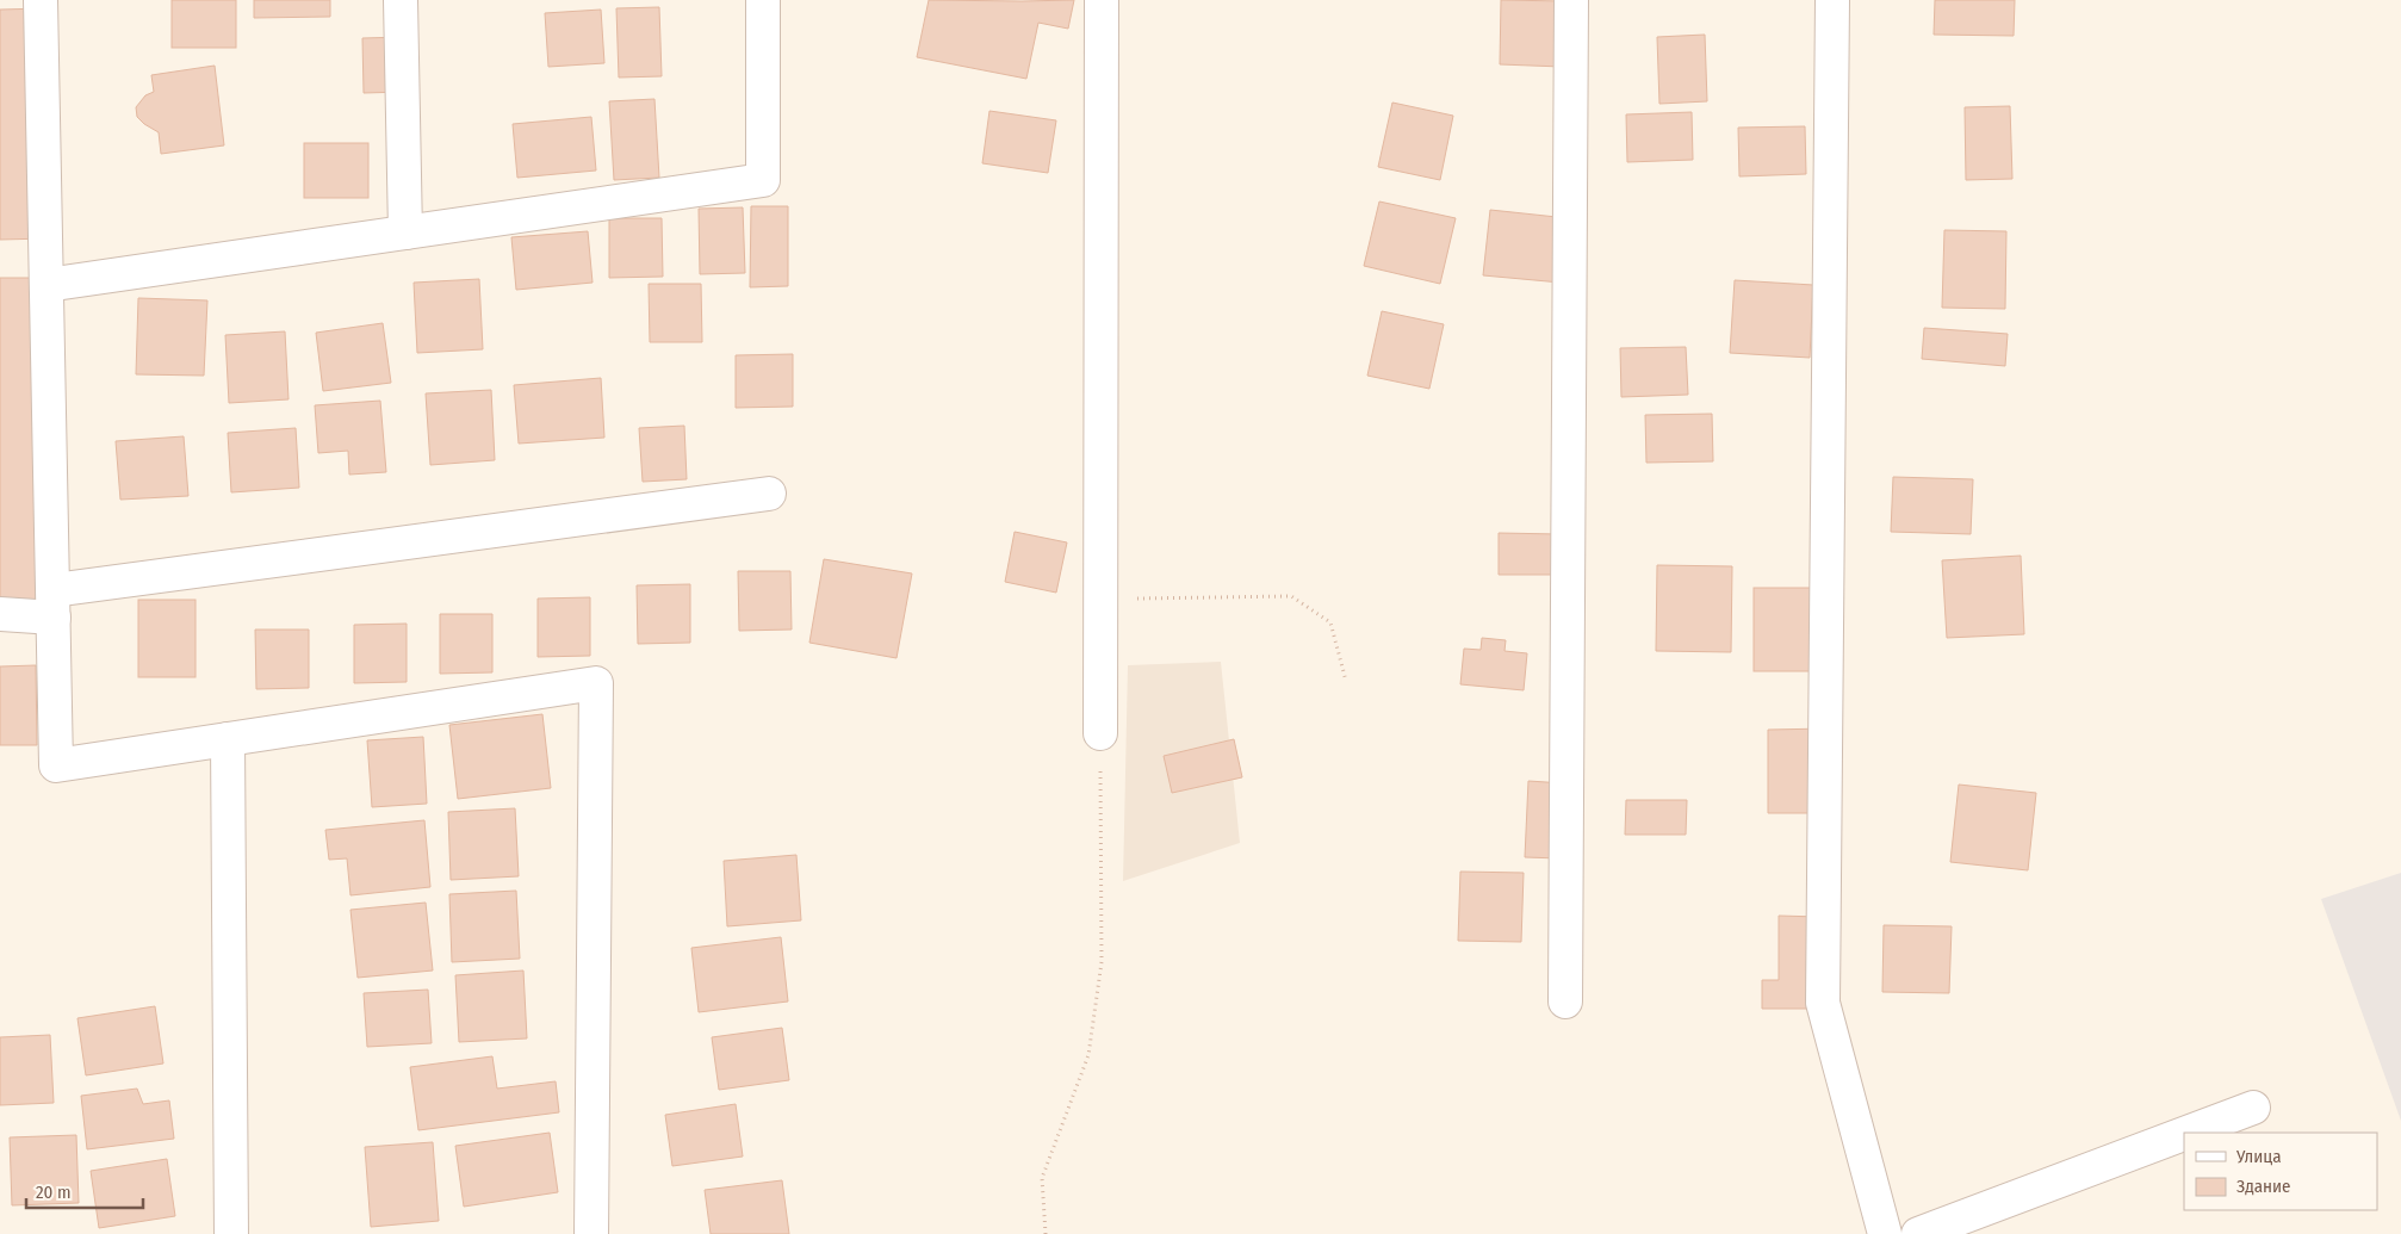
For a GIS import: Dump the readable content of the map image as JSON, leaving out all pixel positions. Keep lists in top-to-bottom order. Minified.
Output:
{"legend":["Улица","Здание"],"scale_bar":"20 m"}
